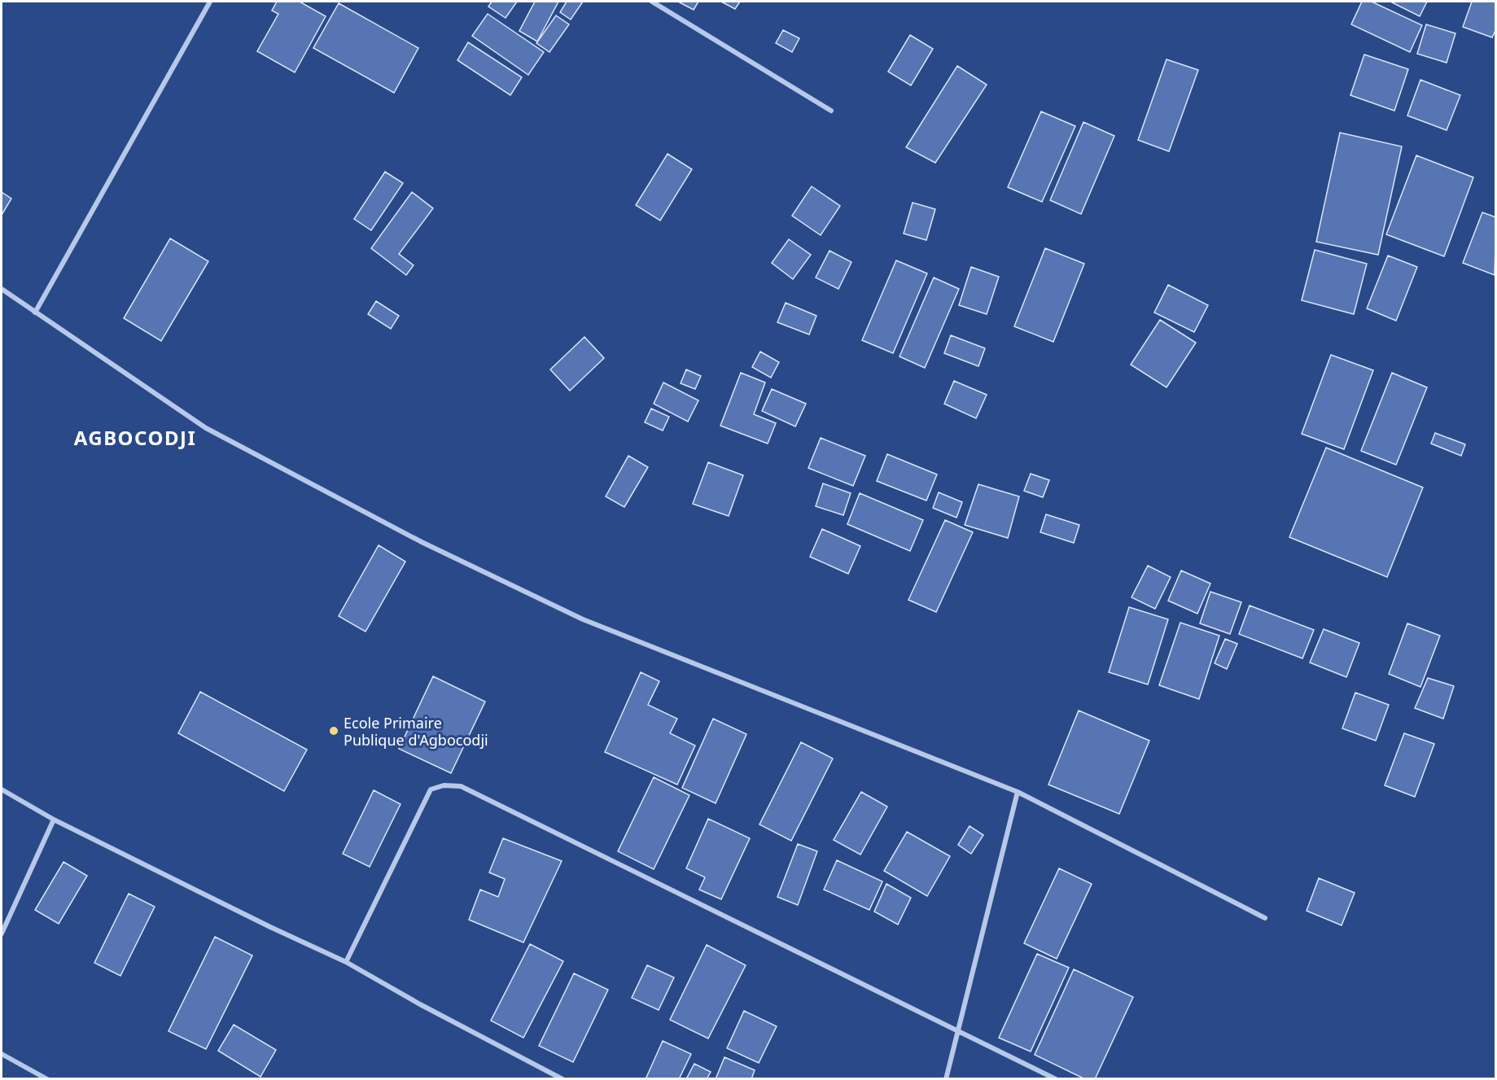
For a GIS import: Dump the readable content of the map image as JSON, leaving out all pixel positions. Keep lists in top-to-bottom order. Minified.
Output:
{"districts":["AGBOCODJI"],"places":["Ecole Primaire Publique d'Agbocodji"]}
